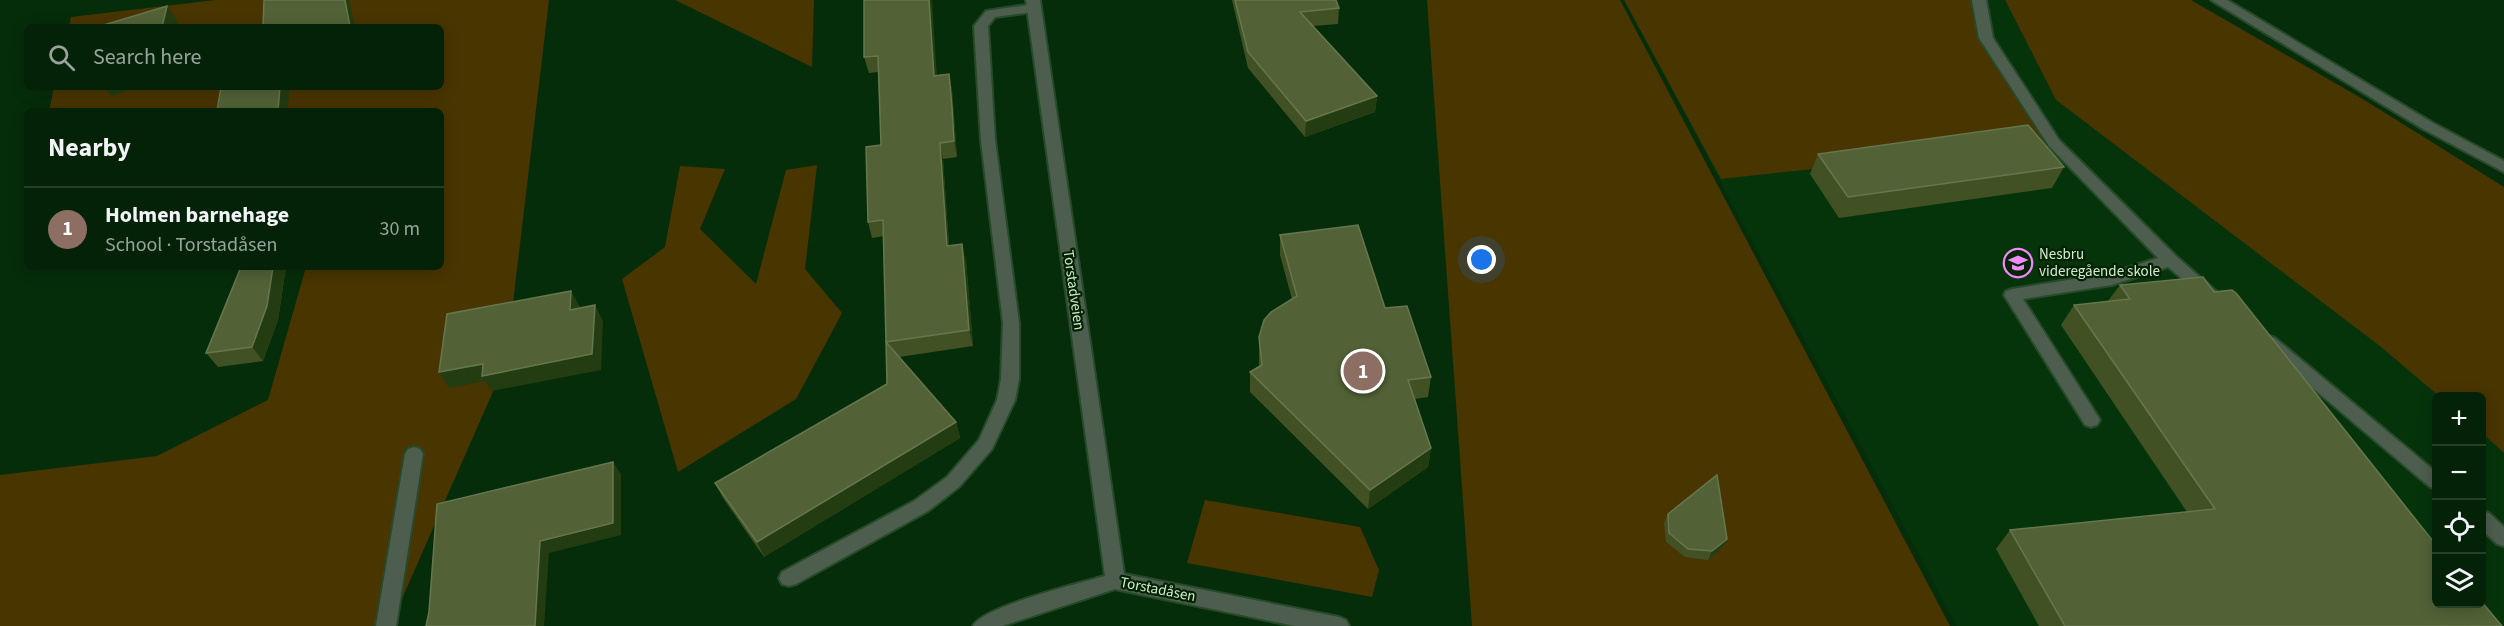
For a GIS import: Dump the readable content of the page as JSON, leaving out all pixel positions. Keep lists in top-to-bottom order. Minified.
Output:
{"streets":{"street":["Torstadveien","Torstadåsen"]},"crossings":[["Torstadveien","Torstadåsen"]],"places":{"school or university":["Nesbru videregående skole"]},"page":{"search":"Search here","heading":"Nearby","list":[{"mark":"1","name":"Holmen barnehage","note":"School · Torstadåsen","value":"30 m"}],"pins":"1","map_buttons":["+","−"]}}
